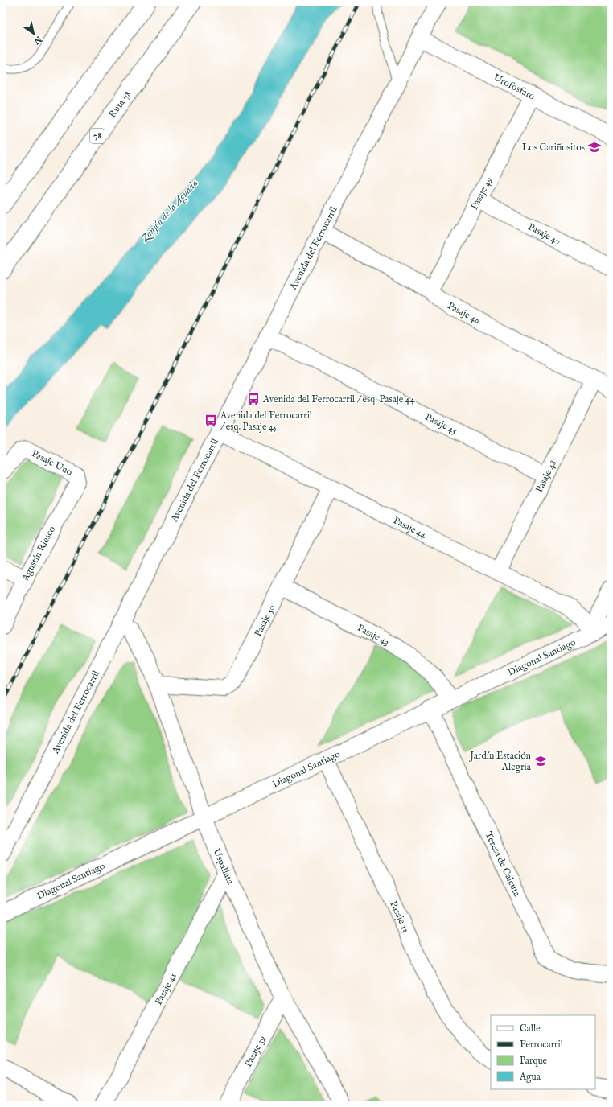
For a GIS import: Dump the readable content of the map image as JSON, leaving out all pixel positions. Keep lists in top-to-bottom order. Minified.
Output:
{"streets":{"highway":["Ruta 78","78"],"street":["Urofosfato","Pasaje 49","Pasaje 47","Avenida del Ferrocarril","Pasaje 46","Pasaje 45","Pasaje Uno","Pasaje 48","Pasaje 44","Agustín Riesco","Pasaje 50","Pasaje 43","Diagonal Santiago","Teresa de Calcuta","Uspallata","Pasaje 13","Pasaje 41","Pasaje 39"]},"crossings":[["Urofosfato","Pasaje 49"],["Urofosfato","Avenida del Ferrocarril"],["Pasaje 49","Pasaje 47"],["Pasaje 49","Pasaje 46"],["Avenida del Ferrocarril","Pasaje 46"],["Avenida del Ferrocarril","Pasaje 45"],["Avenida del Ferrocarril","Pasaje 44"],["Avenida del Ferrocarril","Uspallata"],["Pasaje 46","Pasaje 48"],["Pasaje 45","Pasaje 48"],["Pasaje Uno","Agustín Riesco"],["Pasaje 48","Pasaje 44"],["Pasaje 44","Pasaje 50"],["Pasaje 44","Diagonal Santiago"],["Pasaje 50","Pasaje 43"],["Pasaje 50","Uspallata"],["Pasaje 43","Diagonal Santiago"],["Diagonal Santiago","Teresa de Calcuta"],["Diagonal Santiago","Uspallata"],["Diagonal Santiago","Pasaje 13"],["Uspallata","Pasaje 41"],["Uspallata","Pasaje 39"]],"water":["Zanjón de la Aguada"],"places":{"school or university":["Los Cariñositos","Jardín Estación Alegria"],"bus stop":["Avenida del Ferrocarril / esq. Pasaje 44","Avenida del Ferrocarril / esq. Pasaje 45"]},"legend":["Calle","Ferrocarril","Parque","Agua"],"north":"bottom right"}
